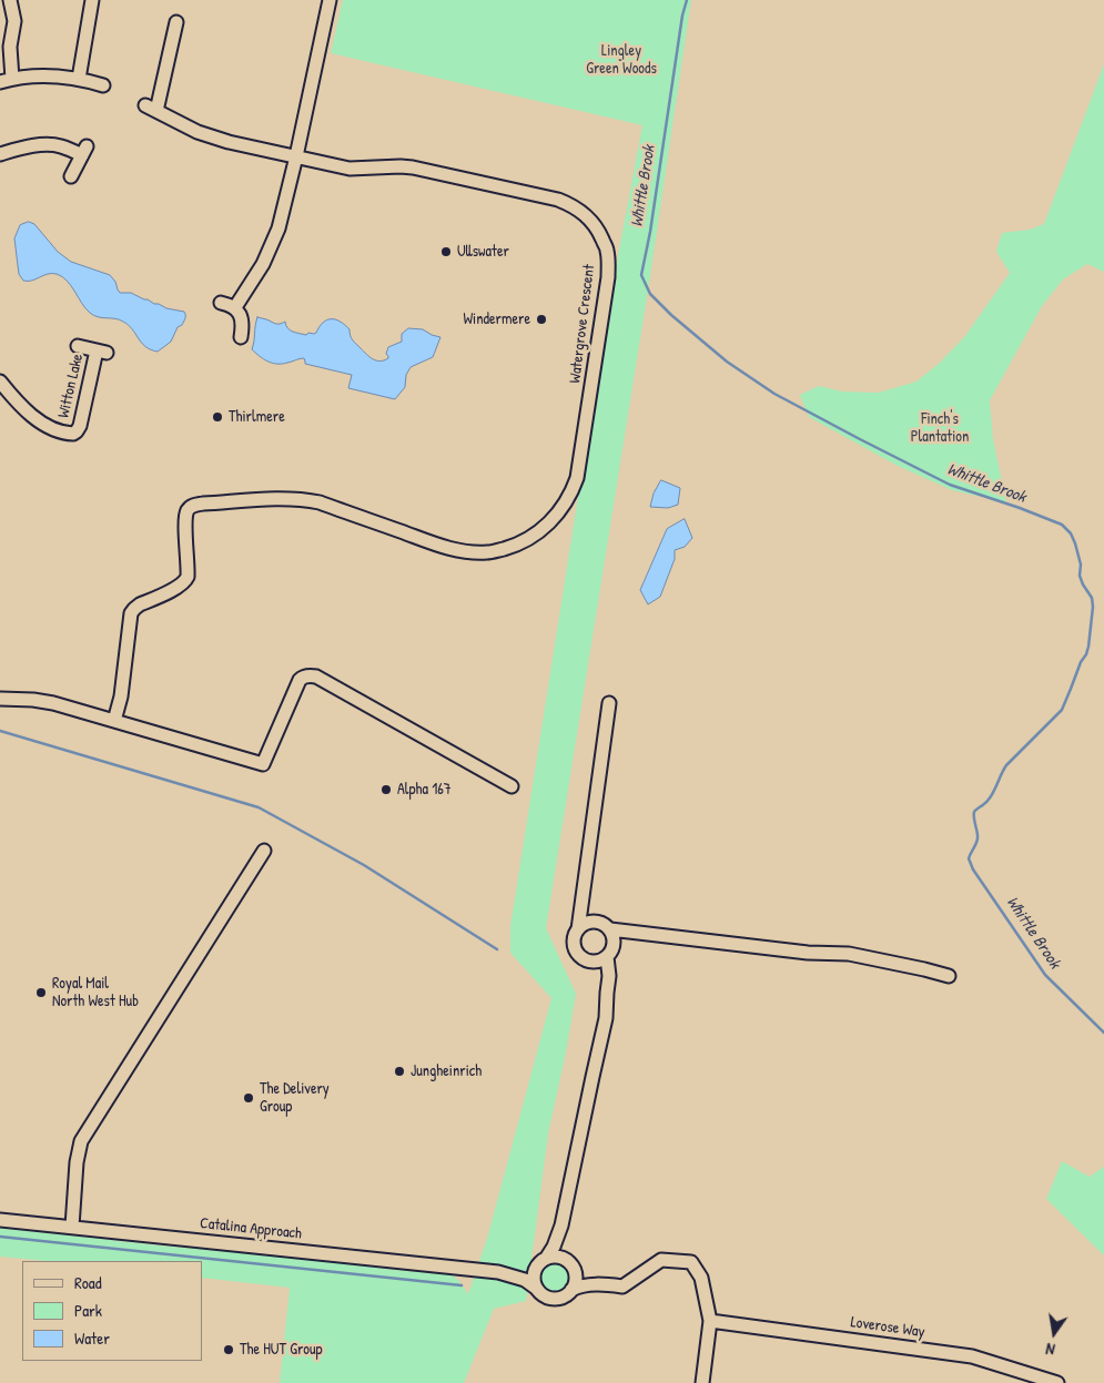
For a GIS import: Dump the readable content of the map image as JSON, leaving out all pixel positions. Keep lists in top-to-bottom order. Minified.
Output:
{"streets":{"street":["Watergrove Crescent","Witton Lake","Catalina Approach","Loverose Way"]},"water":["Whittle Brook"],"parks":["Lingley Green Woods","Finch's Plantation"],"places":["Ullswater","Windermere","Thirlmere","Alpha 167","Royal Mail North West Hub","Jungheinrich","The Delivery Group","The HUT Group"],"legend":["Road","Park","Water"],"north":"bottom"}
